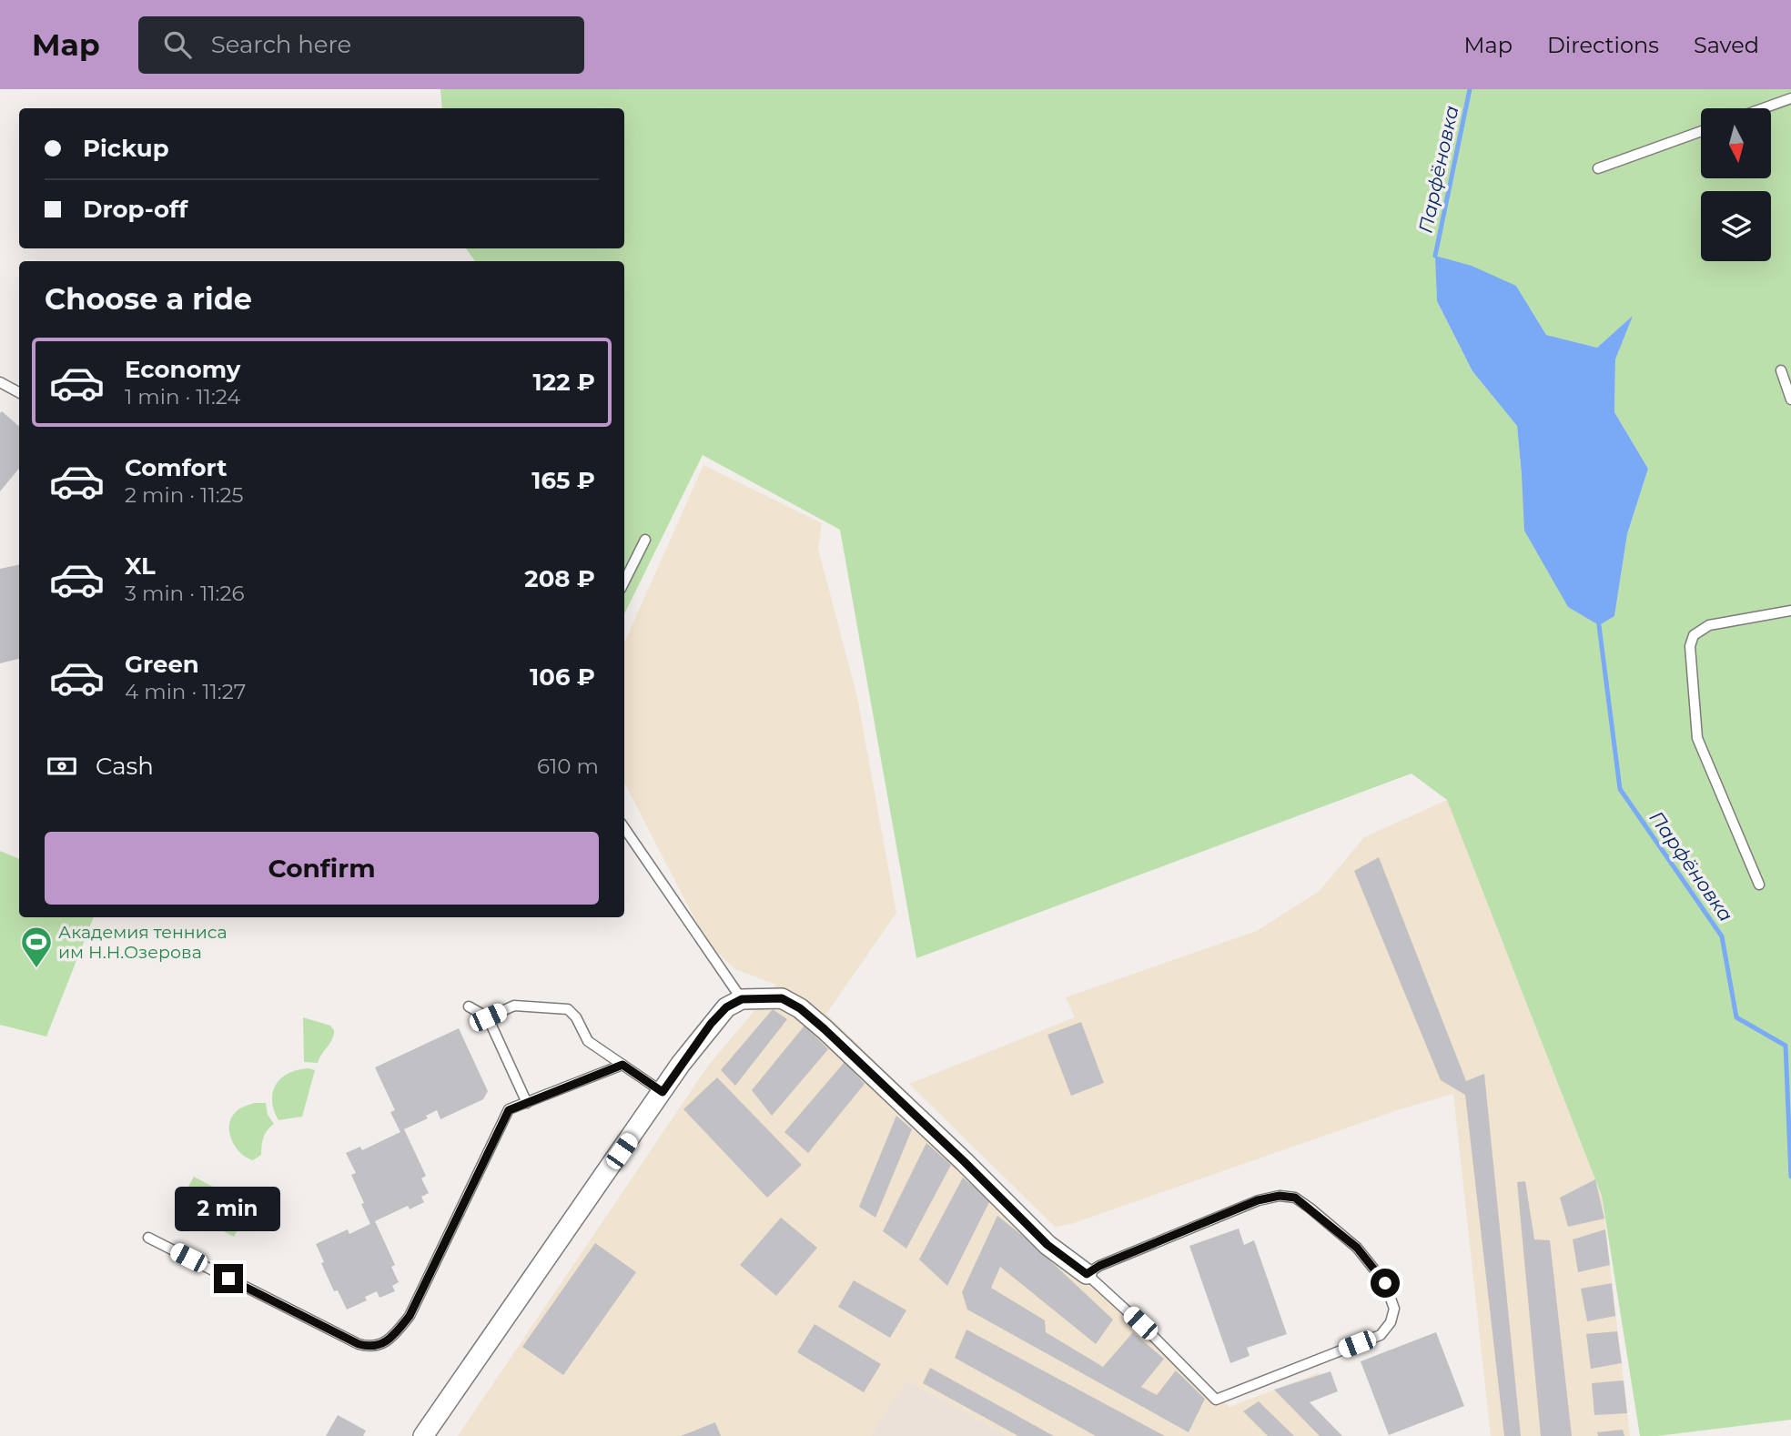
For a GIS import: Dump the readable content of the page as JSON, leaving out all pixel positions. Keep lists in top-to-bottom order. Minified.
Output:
{"water":["Парфёновка"],"places":{"sports":["Академия тенниса им Н.Н.Озерова"]},"north":"bottom","page":{"header":"Map","search":"Search here","nav":["Map","Directions","Saved"],"banner":["Pickup","Drop-off"],"heading":"Choose a ride","list":[{"name":"Economy","note":"1 min · 11:24","value":"122 ₽"},{"name":"Comfort","note":"2 min · 11:25","value":"165 ₽"},{"name":"XL","note":"3 min · 11:26","value":"208 ₽"},{"name":"Green","note":"4 min · 11:27","value":"106 ₽"}],"pay":["Cash","610 m"],"buttons":"Confirm","bubble":"2 min"}}
